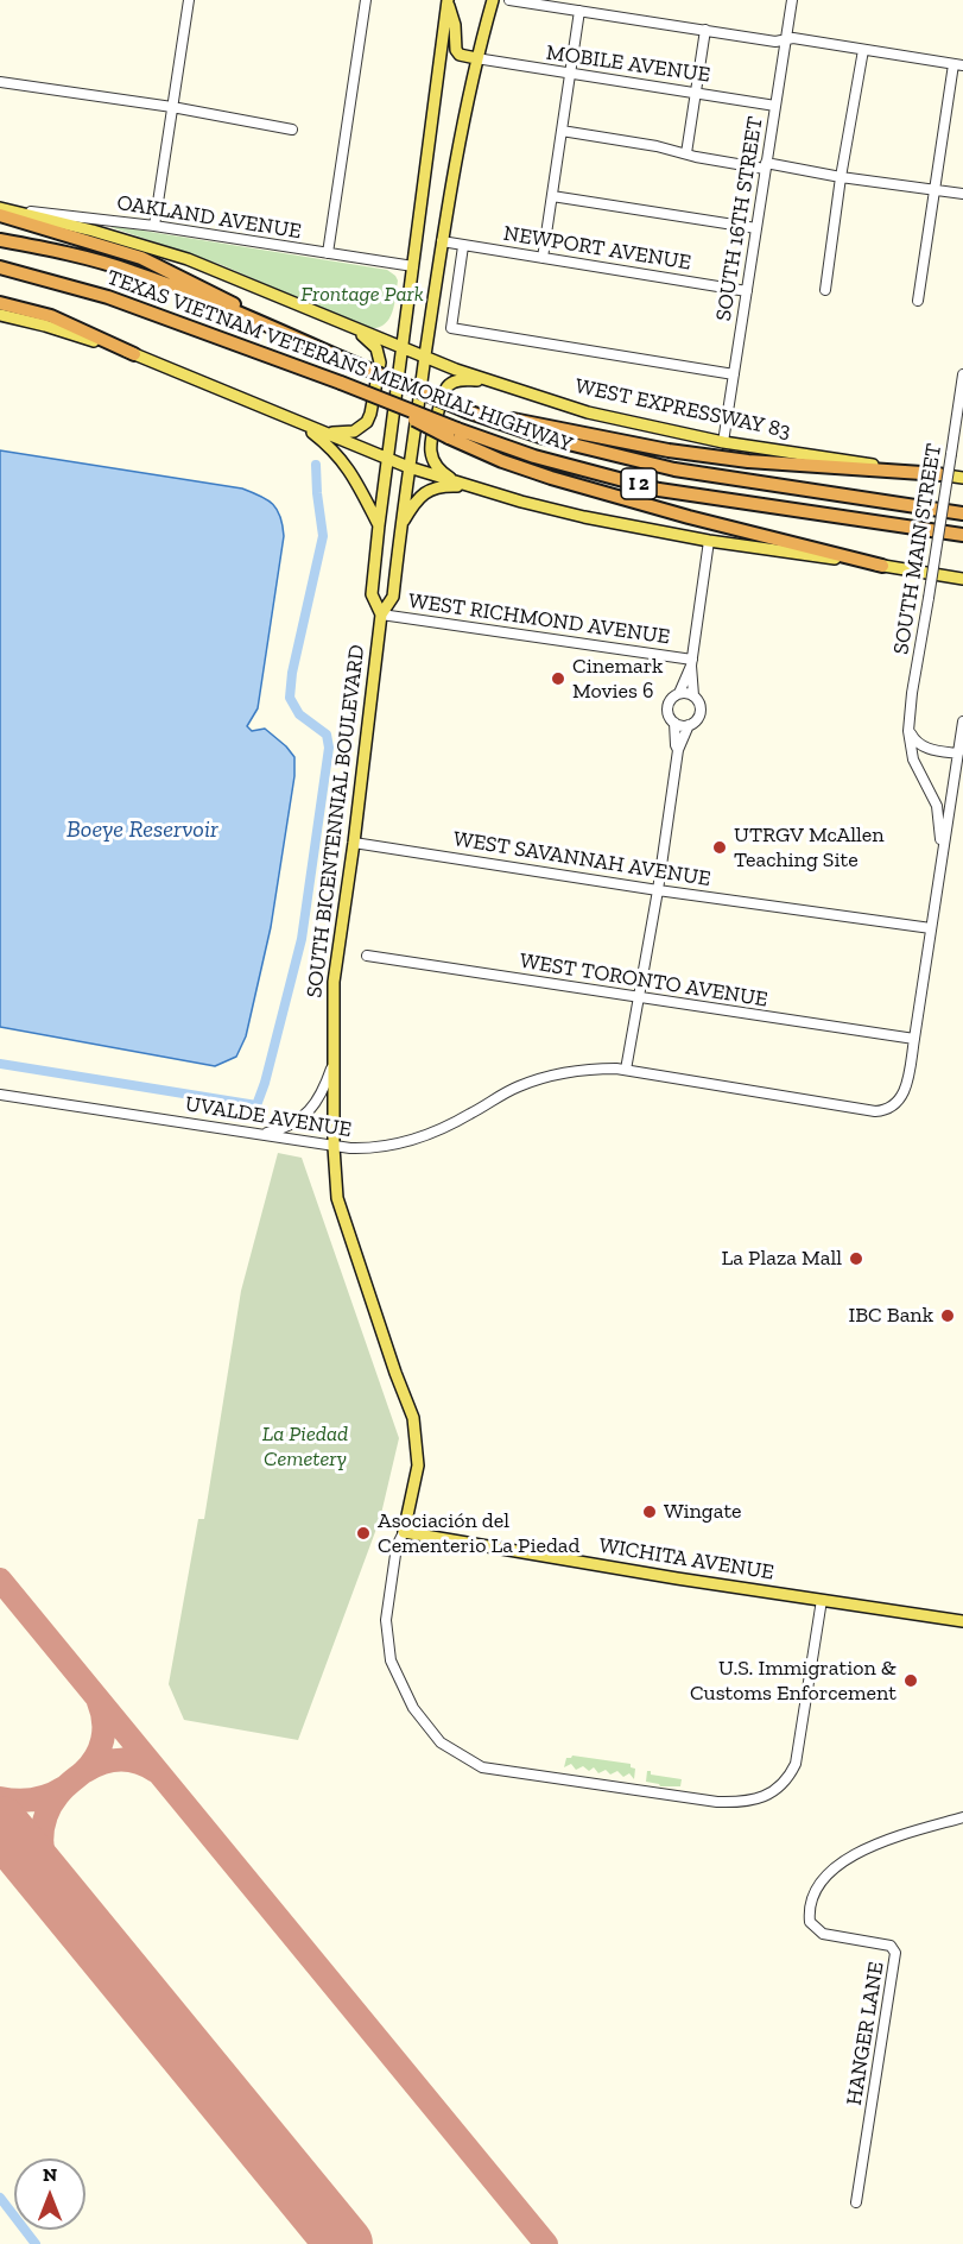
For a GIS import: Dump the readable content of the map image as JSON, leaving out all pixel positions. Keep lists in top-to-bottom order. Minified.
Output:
{"streets":{"highway":["TEXAS VIETNAM VETERANS MEMORIAL HIGHWAY","I 2"],"main road":["WEST EXPRESSWAY 83","SOUTH BICENTENNIAL BOULEVARD","WICHITA AVENUE"],"street":["MOBILE AVENUE","OAKLAND AVENUE","SOUTH 16TH STREET","NEWPORT AVENUE","SOUTH MAIN STREET","WEST RICHMOND AVENUE","WEST SAVANNAH AVENUE","WEST TORONTO AVENUE","UVALDE AVENUE","HANGER LANE"]},"crossings":[["MOBILE AVENUE","SOUTH 16TH STREET"],["MOBILE AVENUE","SOUTH BICENTENNIAL BOULEVARD"],["OAKLAND AVENUE","WEST EXPRESSWAY 83"],["OAKLAND AVENUE","SOUTH BICENTENNIAL BOULEVARD"],["SOUTH 16TH STREET","NEWPORT AVENUE"],["SOUTH 16TH STREET","WEST EXPRESSWAY 83"],["NEWPORT AVENUE","SOUTH BICENTENNIAL BOULEVARD"],["WEST EXPRESSWAY 83","SOUTH BICENTENNIAL BOULEVARD"],["SOUTH MAIN STREET","WEST SAVANNAH AVENUE"],["SOUTH MAIN STREET","WEST TORONTO AVENUE"],["SOUTH MAIN STREET","UVALDE AVENUE"],["WEST RICHMOND AVENUE","SOUTH BICENTENNIAL BOULEVARD"],["SOUTH BICENTENNIAL BOULEVARD","WEST SAVANNAH AVENUE"],["SOUTH BICENTENNIAL BOULEVARD","UVALDE AVENUE"],["SOUTH BICENTENNIAL BOULEVARD","WICHITA AVENUE"]],"water":["Boeye Reservoir"],"parks":["Frontage Park","La Piedad Cemetery"],"places":["Cinemark Movies 6","UTRGV McAllen Teaching Site","La Plaza Mall","IBC Bank","Wingate","Asociación del Cementerio La Piedad","U.S. Immigration & Customs Enforcement"],"north":"top"}
